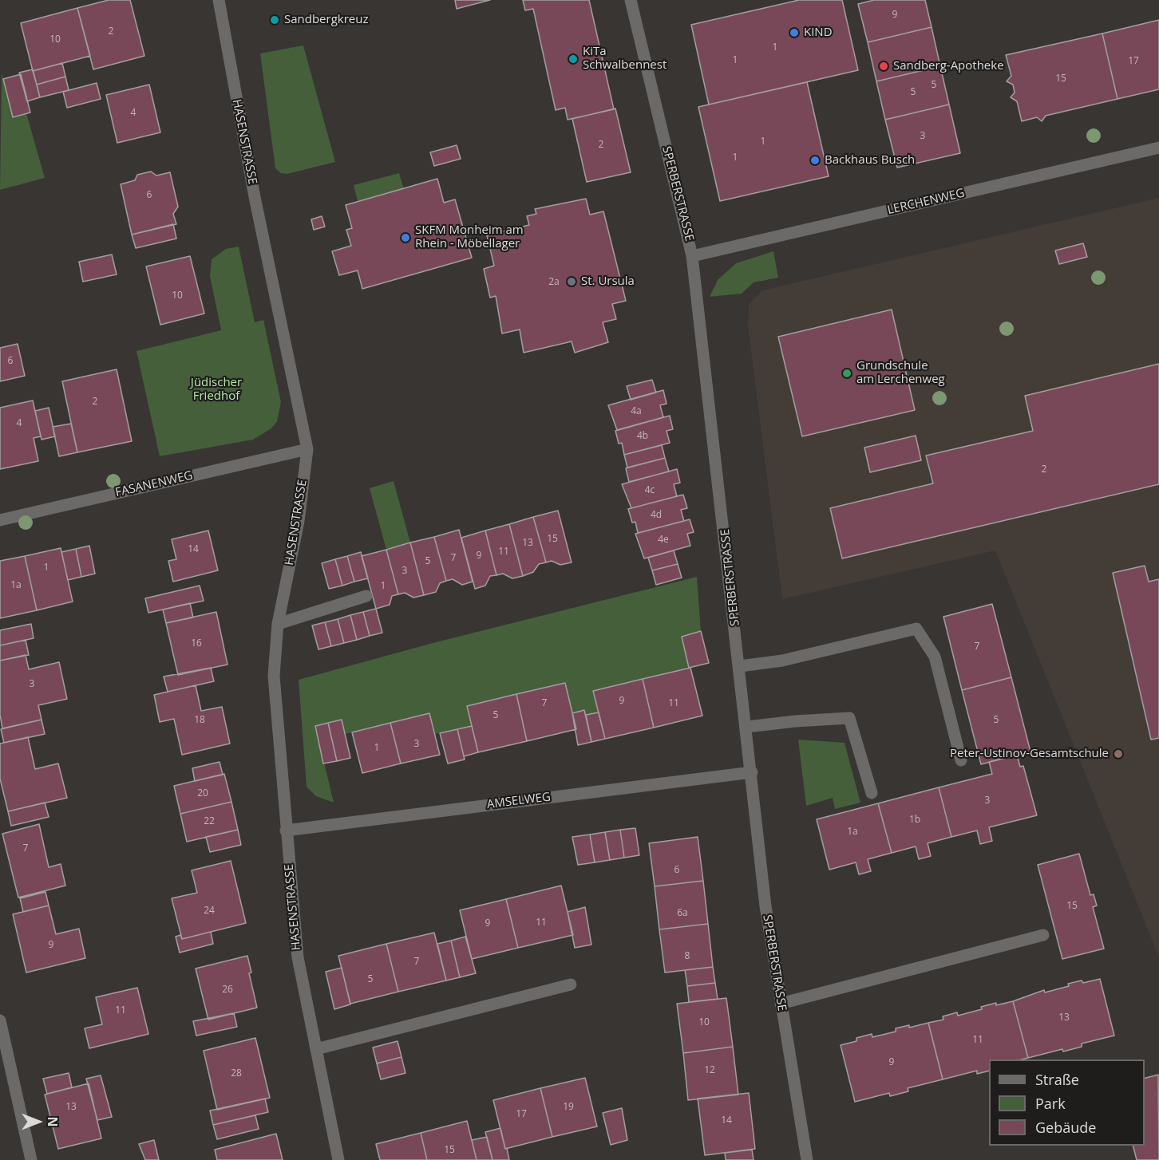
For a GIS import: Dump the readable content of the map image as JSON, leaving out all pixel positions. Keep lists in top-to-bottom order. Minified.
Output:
{"streets":{"street":["HASENSTRASSE","SPERBERSTRASSE","LERCHENWEG","FASANENWEG","AMSELWEG"]},"crossings":[["HASENSTRASSE","FASANENWEG"],["HASENSTRASSE","AMSELWEG"],["SPERBERSTRASSE","LERCHENWEG"],["SPERBERSTRASSE","AMSELWEG"]],"parks":["Jüdischer Friedhof"],"places":["Sandbergkreuz","KIND","KiTa Schwalbennest","Sandberg-Apotheke","Backhaus Busch","SKFM Monheim am Rhein - Möbellager","St. Ursula","Grundschule am Lerchenweg","Peter-Ustinov-Gesamtschule"],"house_numbers":["9","2","10","1","1","17","15","5","5","4","3","1","2","1","6","2a","10","6","2","4a","4","4b","2","4c","4d","15","4e","13","14","11","9","7","5","1","3","1a","1","16","7","3","9","7","11","5","18","5","3","1","20","3","1b","22","1a","7","6","15","24","6a","11","9","9","8","7","5","26","11","13","10","11","9","12","28","13","19","17","14","15"],"legend":["Straße","Park","Gebäude"],"north":"right"}
